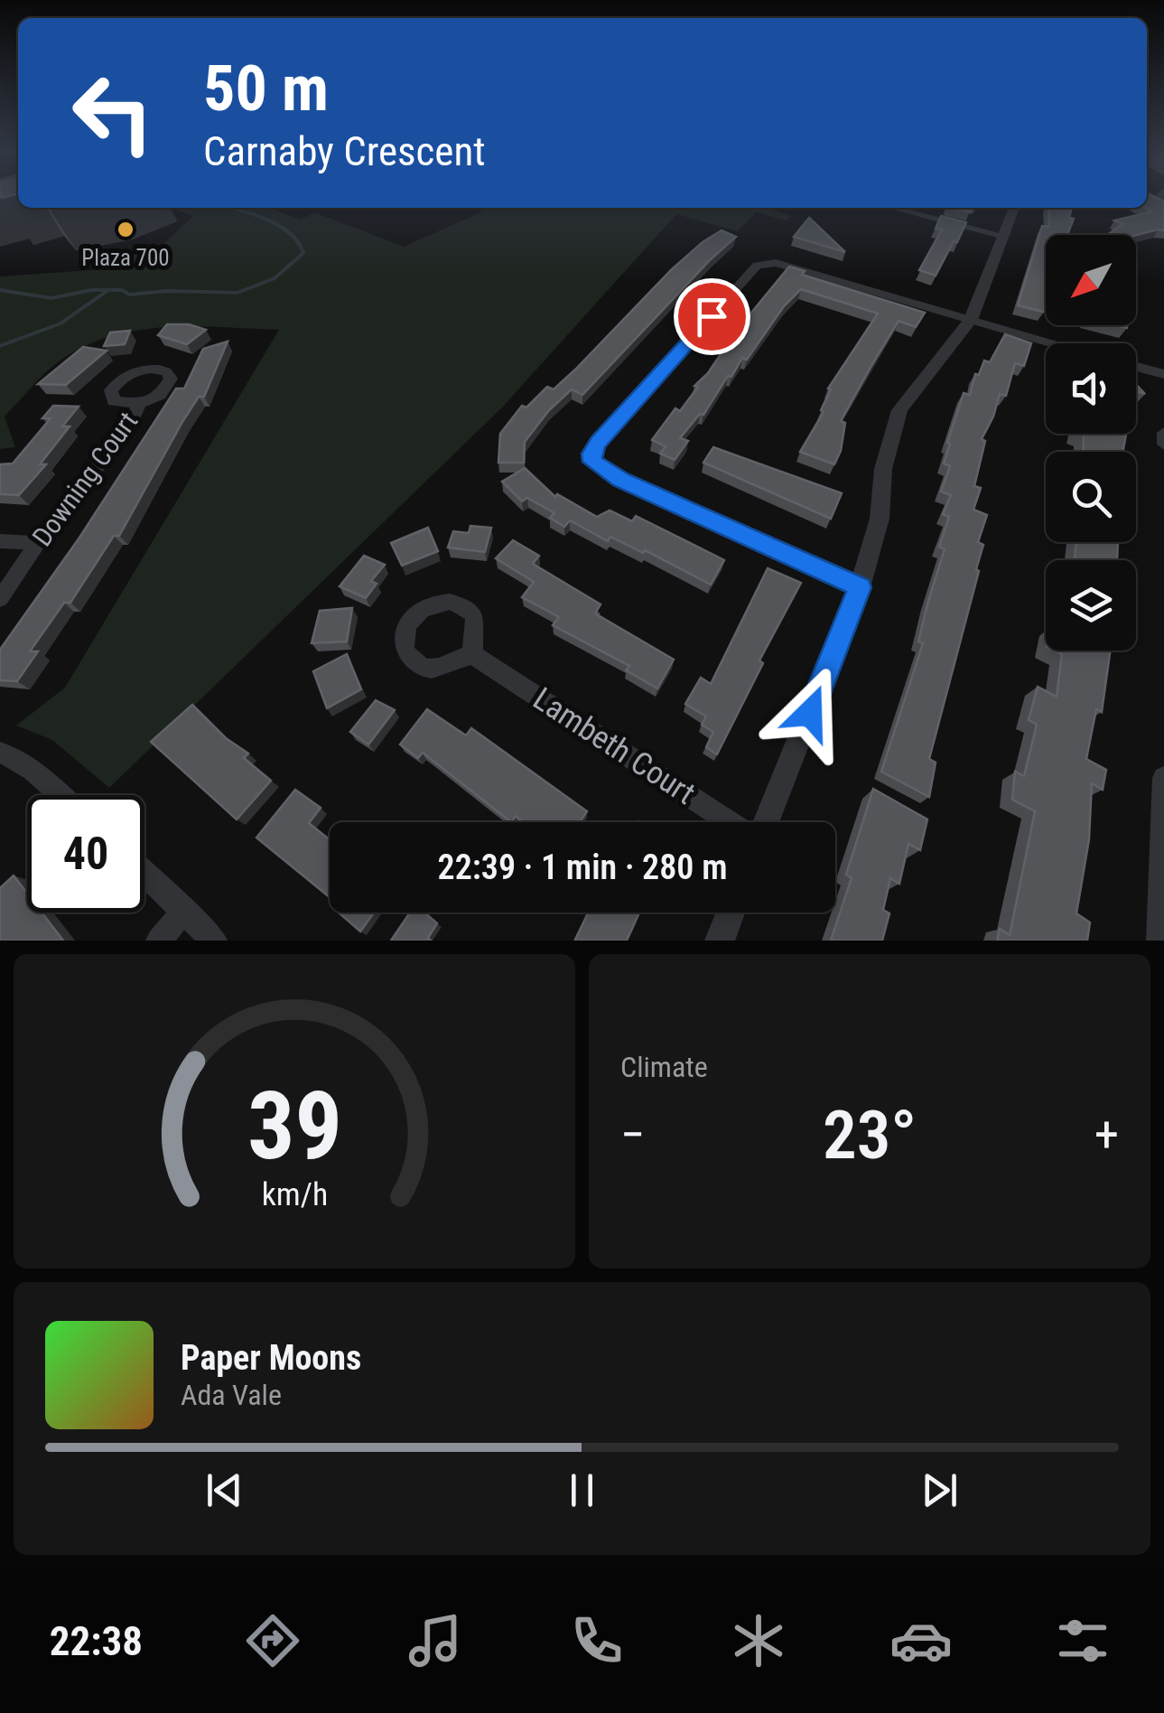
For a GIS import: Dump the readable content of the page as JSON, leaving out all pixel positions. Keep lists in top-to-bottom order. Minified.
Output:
{"streets":{"street":["Downing Court","Lambeth Court"]},"places":["Plaza 700"],"north":"bottom left","page":{"turn":["50 m","Carnaby Crescent"],"limit":"40","trip":"22:39 · 1 min · 280 m","tile":"Climate","heat":["−","23°","+"],"song":["Paper Moons","Ada Vale"],"tabs":"22:38","gauge":["39","km/h"]}}
